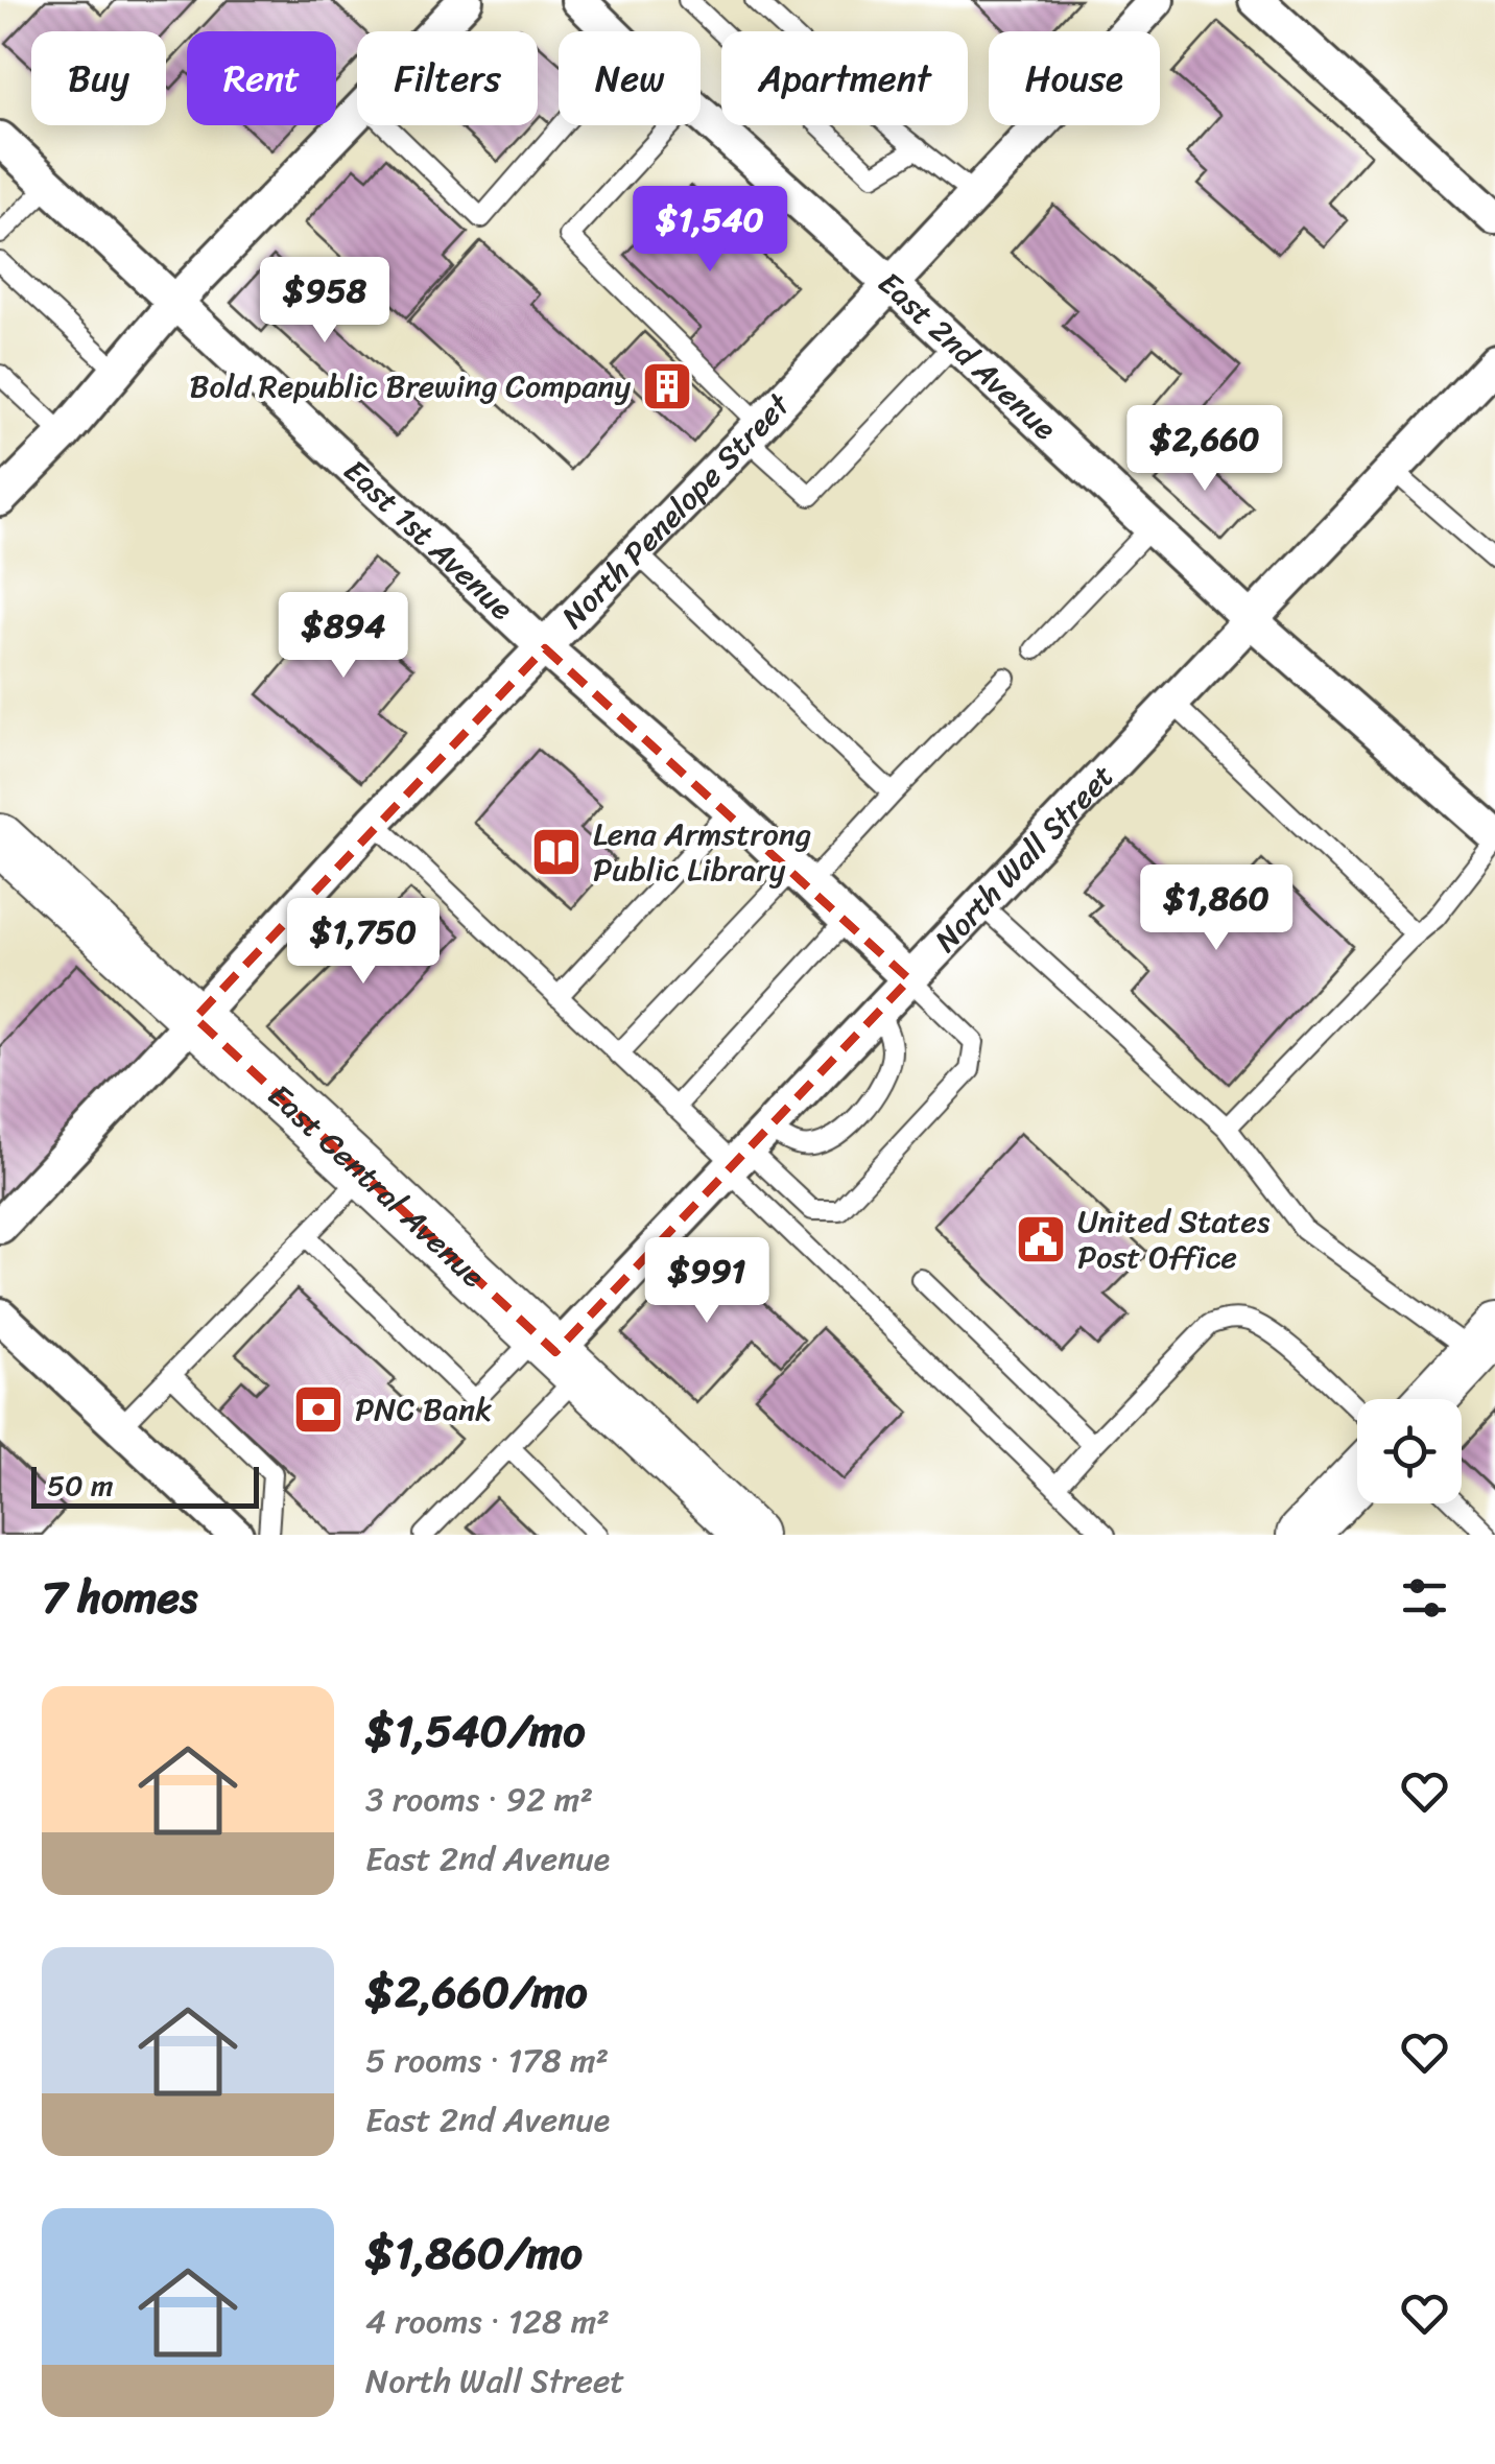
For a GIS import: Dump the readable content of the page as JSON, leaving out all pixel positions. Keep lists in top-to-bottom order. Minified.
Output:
{"streets":{"street":["East 2nd Avenue","North Penelope Street","East 1st Avenue","North Wall Street","East Central Avenue"]},"crossings":[["East 2nd Avenue","North Penelope Street"],["East 2nd Avenue","North Wall Street"],["North Penelope Street","East 1st Avenue"],["North Penelope Street","East Central Avenue"],["East 1st Avenue","North Wall Street"],["North Wall Street","East Central Avenue"]],"places":{"building":["Bold Republic Brewing Company"],"library":["Lena Armstrong Public Library"],"public building":["United States Post Office"],"bank":["PNC Bank"]},"scale_bar":"50 m","page":{"chip":["Buy","Rent","Filters","New","Apartment","House"],"price":["$1,540","$958","$2,660","$894","$1,860","$1,750","$991"],"scale":"50 m","heading":"7 homes","list":[{"name":"$1,540/mo","note":"3 rooms · 92 m² · East 2nd Avenue"},{"name":"$2,660/mo","note":"5 rooms · 178 m² · East 2nd Avenue"},{"name":"$1,860/mo","note":"4 rooms · 128 m² · North Wall Street"}]}}
